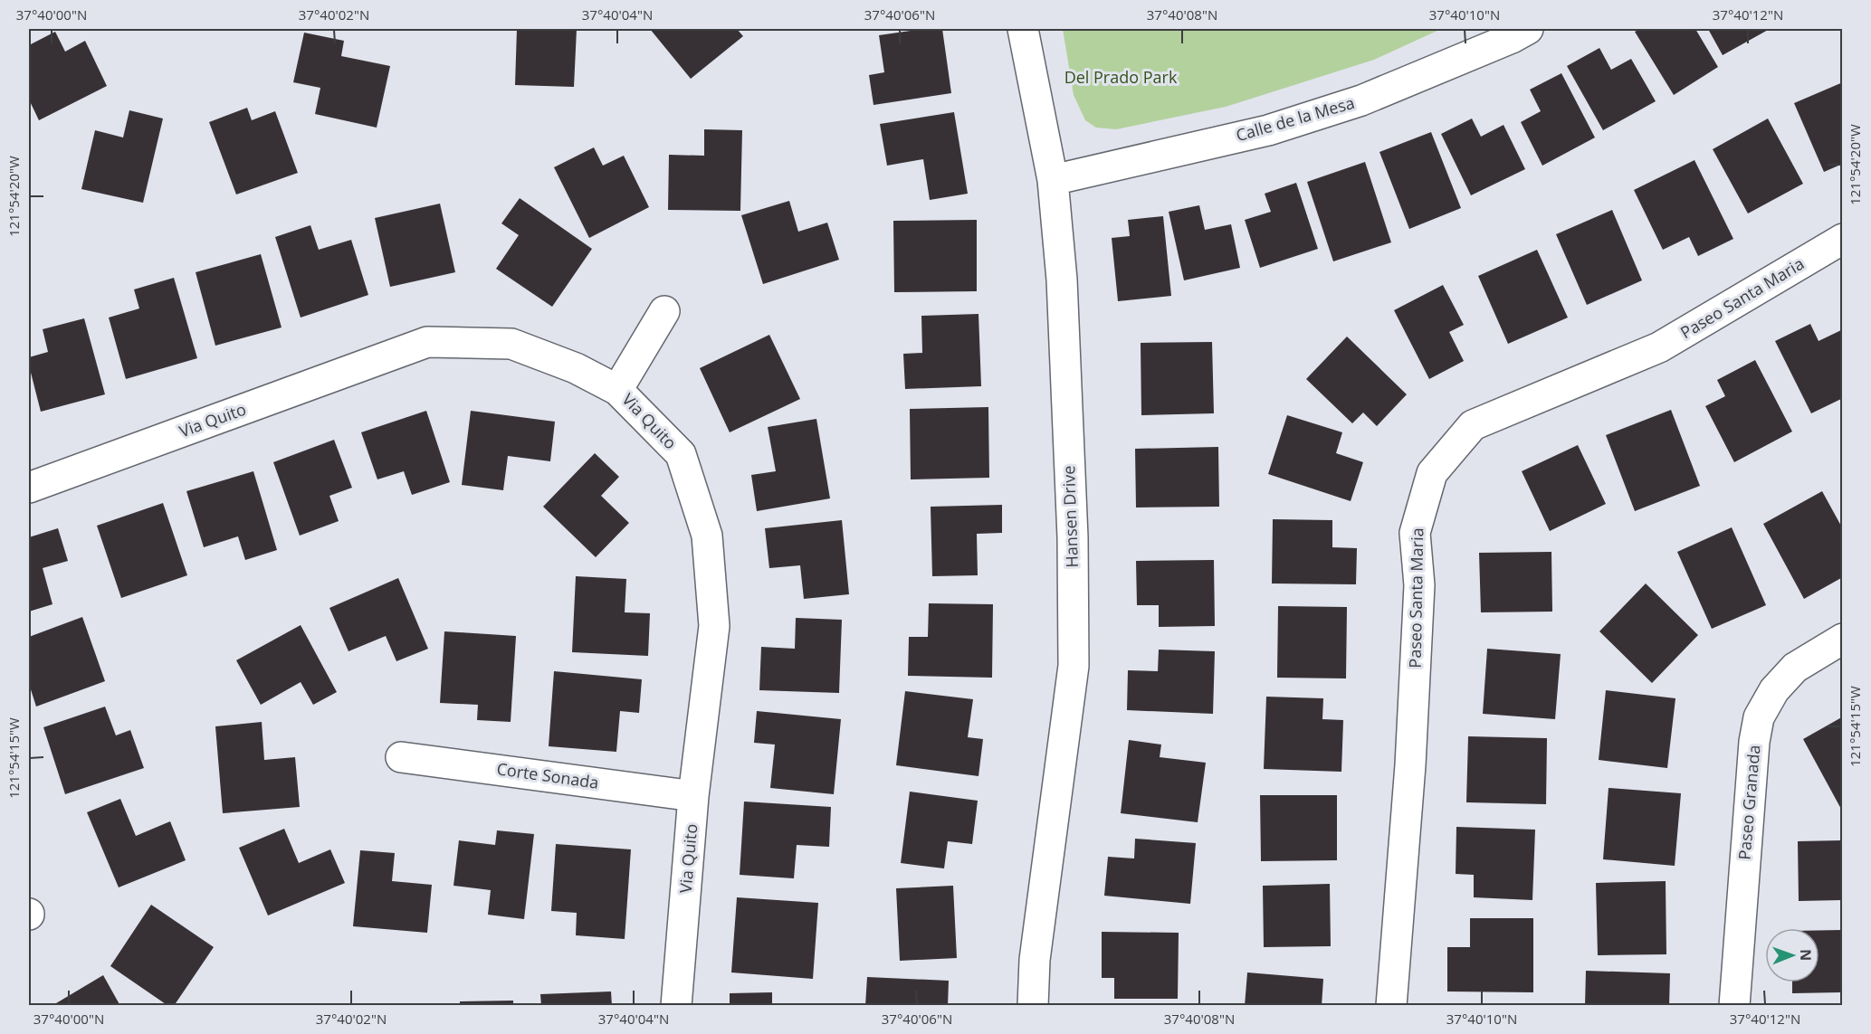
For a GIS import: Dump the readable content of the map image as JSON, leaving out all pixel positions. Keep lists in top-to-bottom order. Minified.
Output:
{"streets":{"street":["Calle de la Mesa","Paseo Santa Maria","Via Quito","Hansen Drive","Corte Sonada","Paseo Granada"]},"crossings":[["Calle de la Mesa","Hansen Drive"],["Via Quito","Corte Sonada"]],"parks":["Del Prado Park"],"north":"right","coordinates":["37°40'00\"N","37°40'02\"N","37°40'04\"N","37°40'06\"N","37°40'08\"N","37°40'10\"N","37°40'12\"N","121°54'20\"W","121°54'15\"W"]}
